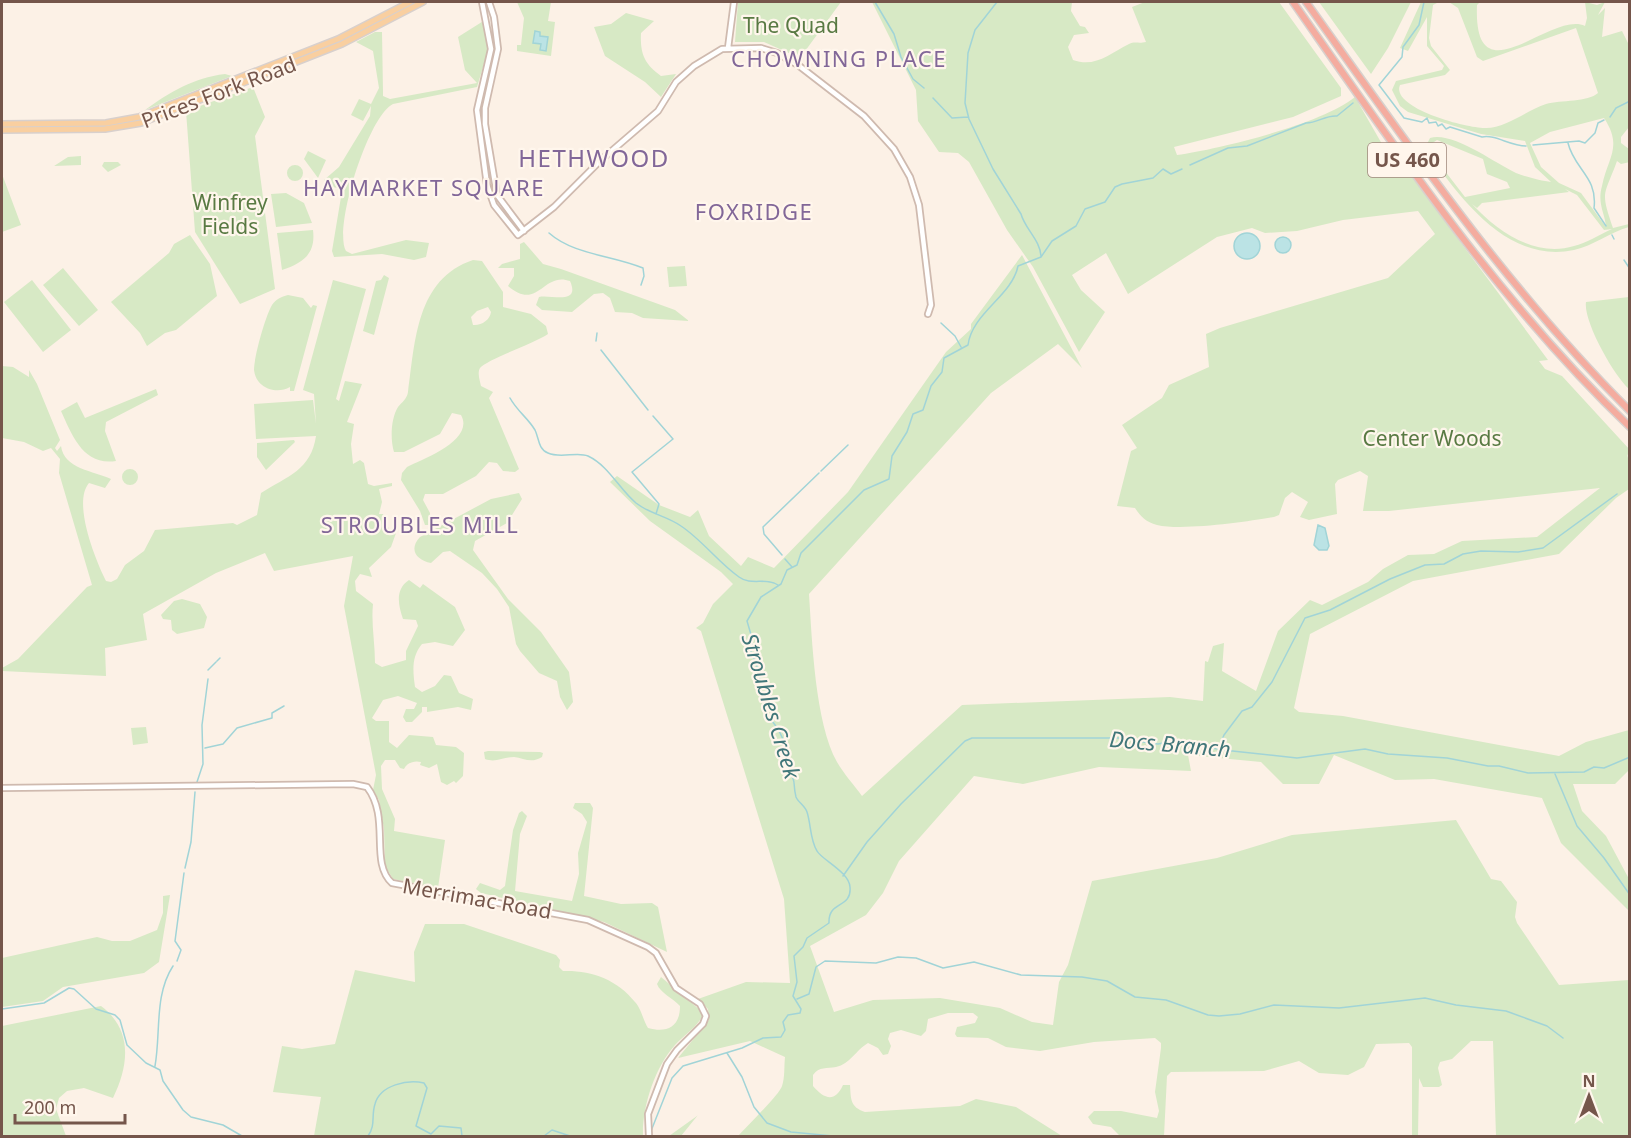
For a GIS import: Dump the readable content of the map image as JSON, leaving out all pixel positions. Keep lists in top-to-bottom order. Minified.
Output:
{"streets":{"highway":["US 460"],"main road":["Prices Fork Road"],"street":["Merrimac Road"]},"districts":["CHOWNING PLACE","HETHWOOD","HAYMARKET SQUARE","FOXRIDGE","STROUBLES MILL"],"water":["Stroubles Creek","Docs Branch"],"parks":["The Quad","Winfrey Fields","Center Woods"],"scale_bar":"200 m","north":"top"}
